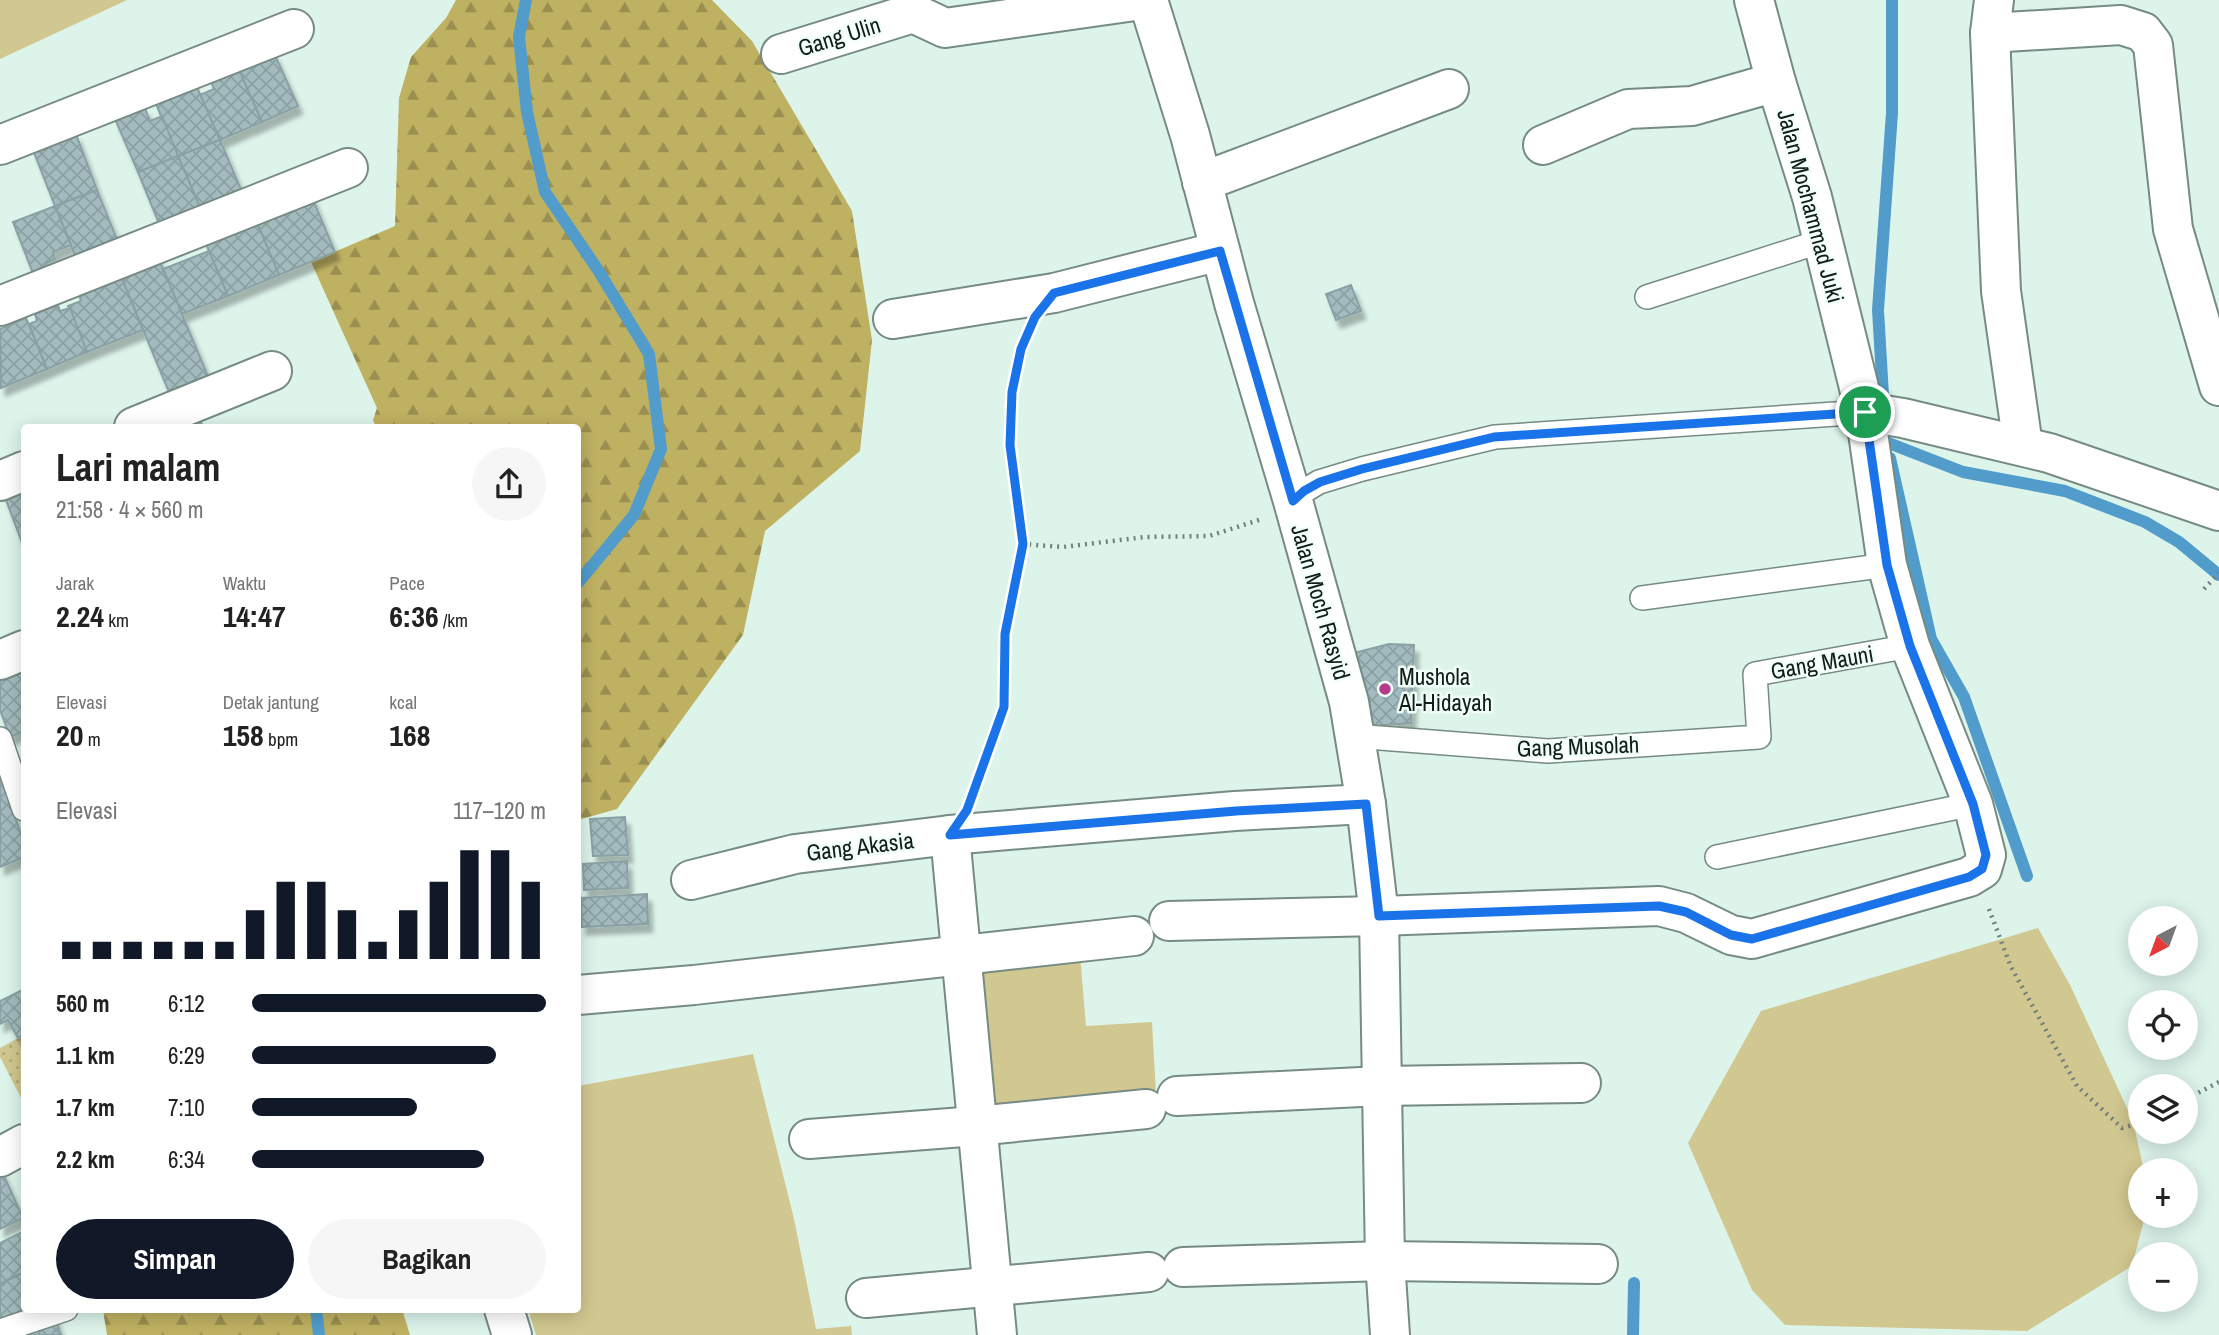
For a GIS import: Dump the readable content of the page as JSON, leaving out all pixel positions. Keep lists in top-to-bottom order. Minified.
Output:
{"streets":{"street":["Gang Ulin","Jalan Mochammad Juki","Jalan Moch Rasyid","Gang Akasia"],"lane":["Gang Mauni","Gang Musolah"]},"crossings":[["Gang Ulin","Jalan Moch Rasyid"],["Jalan Mochammad Juki","Gang Mauni"],["Jalan Moch Rasyid","Gang Musolah"],["Jalan Moch Rasyid","Gang Akasia"],["Gang Mauni","Gang Musolah"]],"places":["Mushola Al-Hidayah"],"north":"bottom left","page":{"heading":["Lari malam","21:58 · 4 × 560 m"],"stats":[["Jarak","2.24 km"],["Waktu","14:47"],["Pace","6:36 /km"],["Elevasi","20 m"],["Detak jantung","158 bpm"],["kcal","168"]],"chart":["Elevasi","117–120 m"],"map_buttons":["+","−"],"list":[{"name":"560 m","note":"6:12"},{"name":"1.1 km","note":"6:29"},{"name":"1.7 km","note":"7:10"},{"name":"2.2 km","note":"6:34"}],"buttons":["Simpan","Bagikan"]}}
